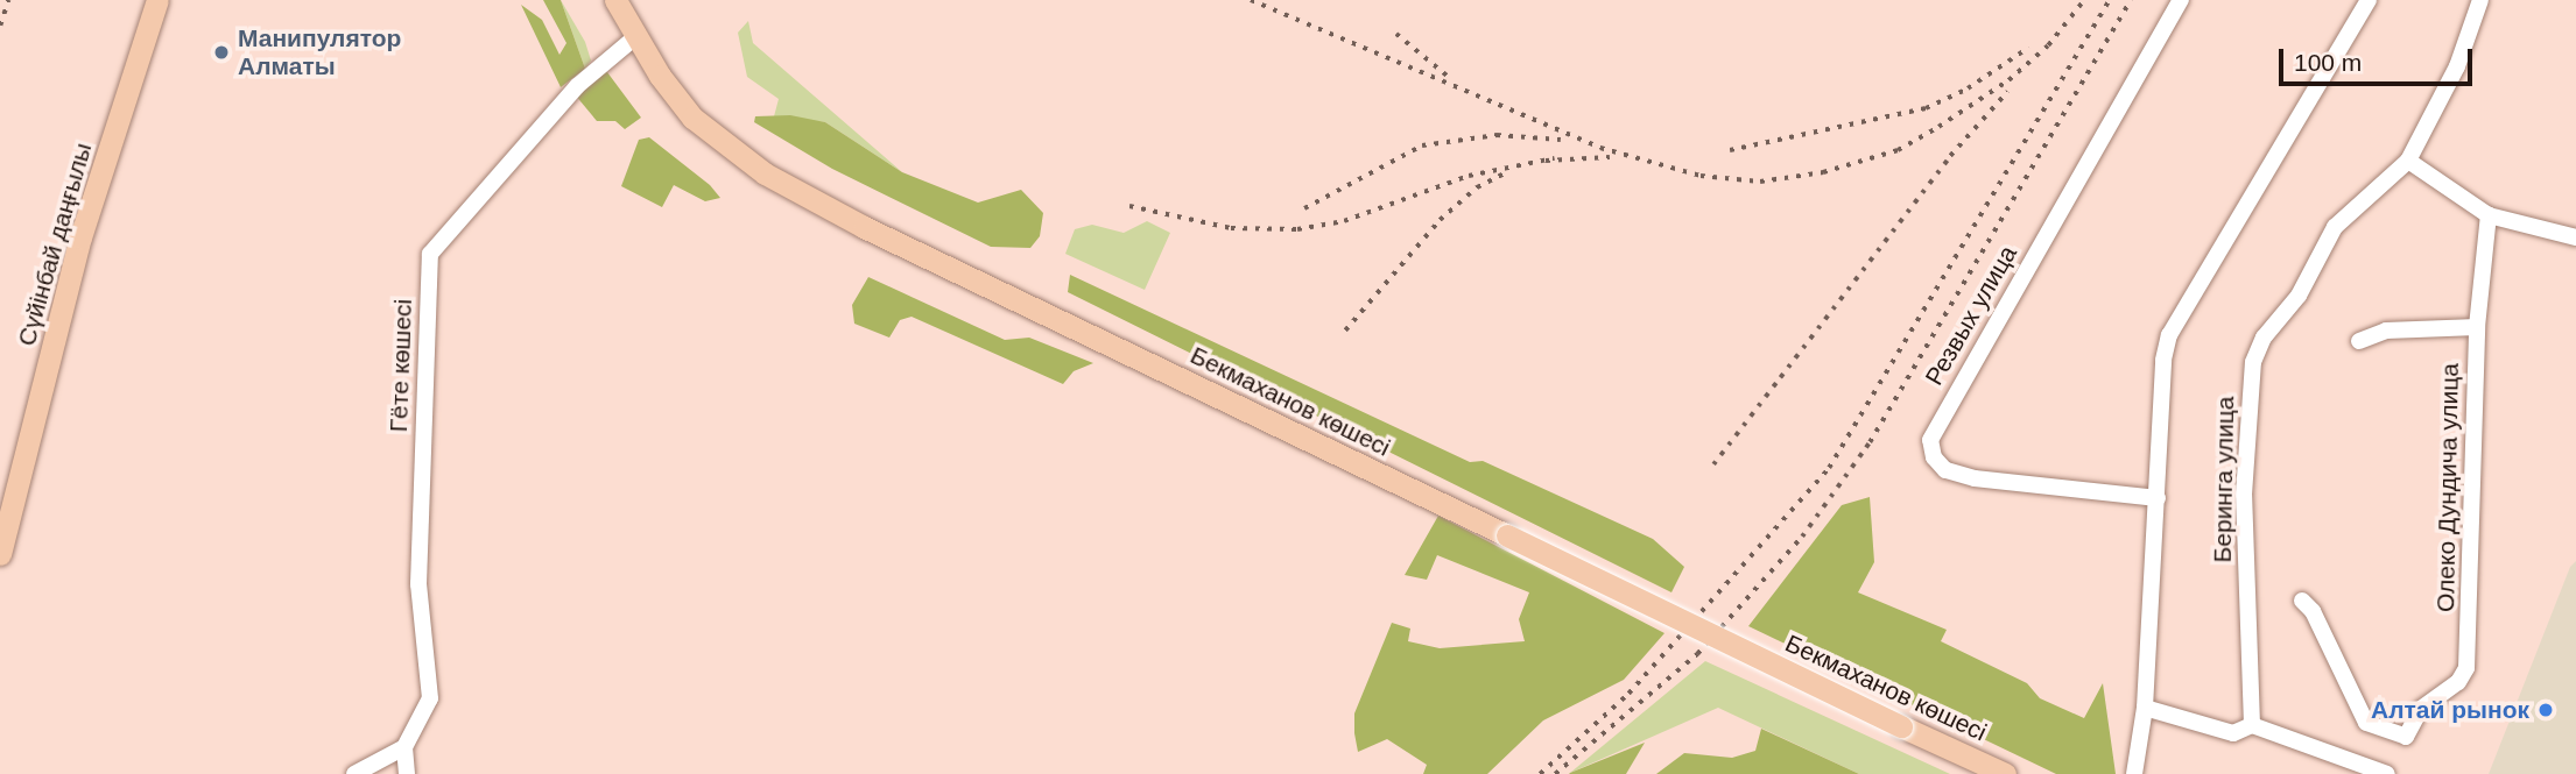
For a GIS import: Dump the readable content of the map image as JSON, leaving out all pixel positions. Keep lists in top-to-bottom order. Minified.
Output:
{"streets":{"main road":["Сүйінбай даңғылы","Бекмаханов көшесі"],"street":["Резвых улица","Гёте көшесі","Беринга улица","Олеко Дундича улица"]},"crossings":[["Гёте көшесі","Бекмаханов көшесі"]],"places":["Манипулятор Алматы","Алтай рынок"],"scale_bar":"100 m"}
